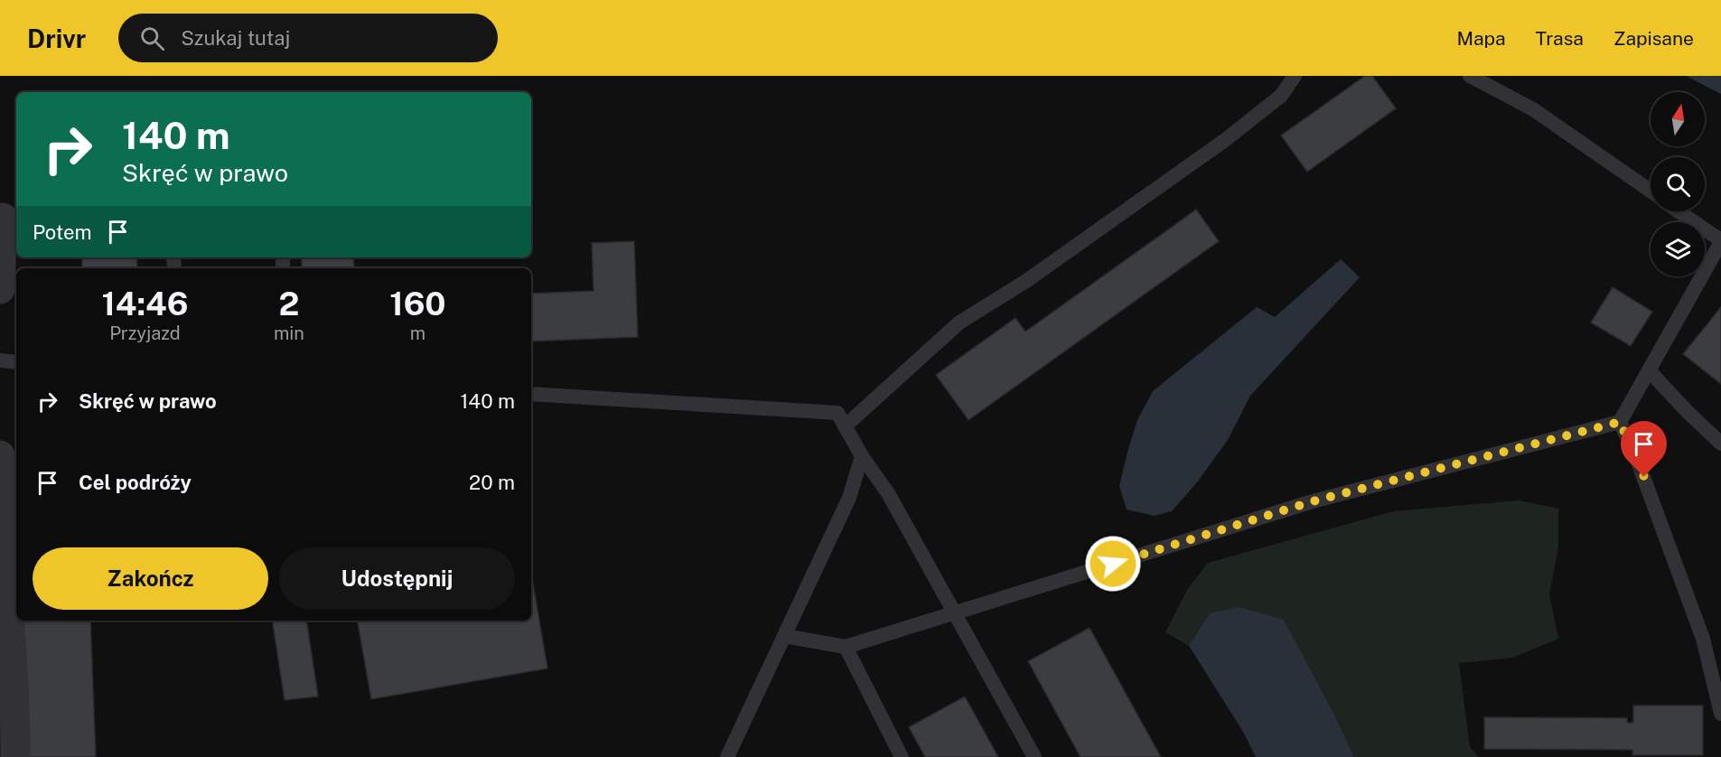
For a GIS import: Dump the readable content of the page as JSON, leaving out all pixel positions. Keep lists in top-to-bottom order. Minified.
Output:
{"north":"top","page":{"header":"Drivr","search":"Szukaj tutaj","nav":["Mapa","Trasa","Zapisane"],"turn":["140 m","Skręć w prawo"],"then":"Potem","eta":["14:46","Przyjazd","2","min","160","m"],"list":[{"name":"Skręć w prawo","value":"140 m"},{"name":"Cel podróży","value":"20 m"}],"buttons":["Zakończ","Udostępnij"]}}
